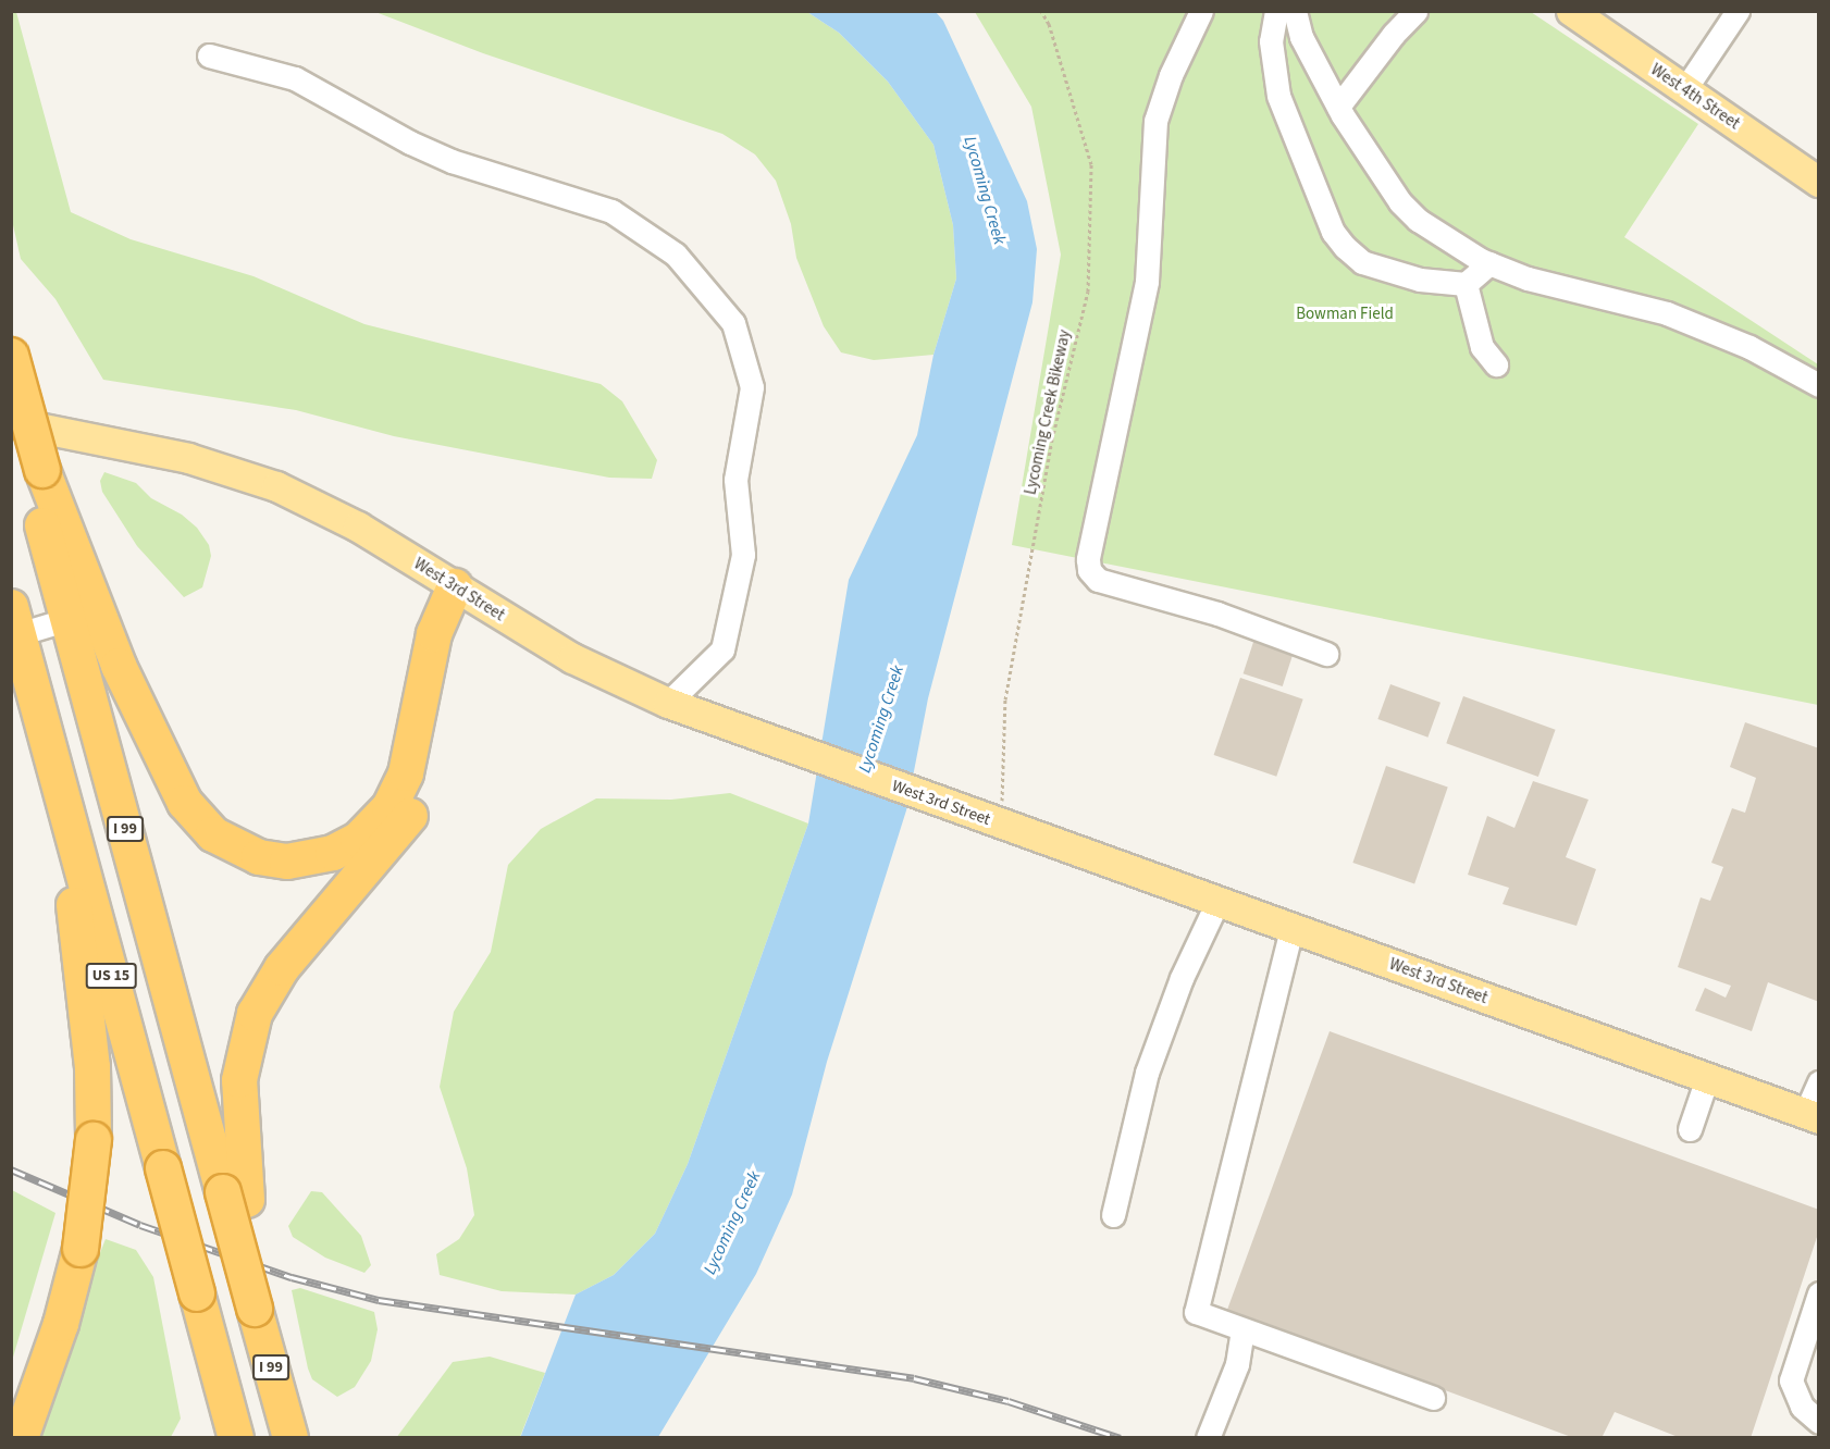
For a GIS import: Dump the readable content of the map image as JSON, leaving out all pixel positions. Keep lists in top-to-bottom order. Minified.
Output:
{"streets":{"highway":["I 99","US 15"],"main road":["West 4th Street","West 3rd Street"],"path":["Lycoming Creek Bikeway"]},"crossings":[["Lycoming Creek Bikeway","West 3rd Street"]],"water":["Lycoming Creek"],"parks":["Bowman Field"]}
